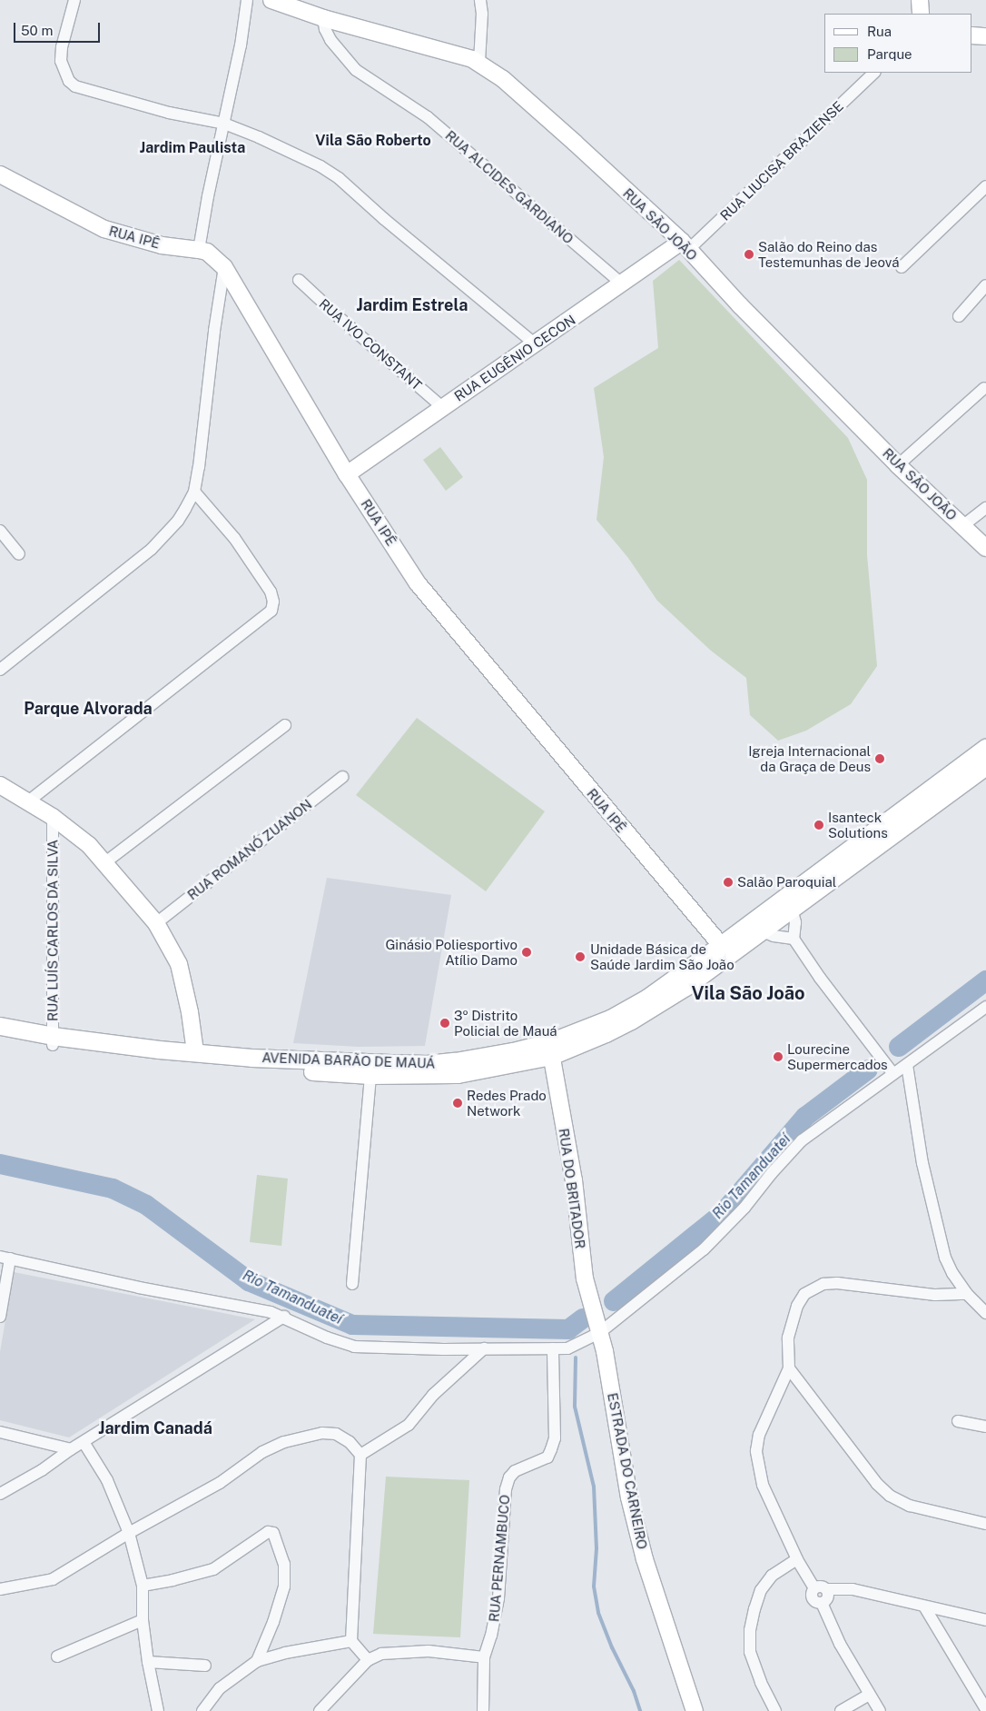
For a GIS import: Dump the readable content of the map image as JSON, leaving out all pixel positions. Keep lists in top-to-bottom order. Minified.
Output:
{"streets":{"main road":["AVENIDA BARÃO DE MAUÁ"],"street":["RUA LIUCISA BRAZIENSE","RUA ALCIDES GARDIANO","RUA SÃO JOÃO","RUA IPÊ","RUA IVO CONSTANT","RUA EUGÊNIO CECON","RUA ROMANÓ ZUANON","RUA LUÍS CARLOS DA SILVA","RUA DO BRITADOR","ESTRADA DO CARNEIRO","RUA PERNAMBUCO"]},"crossings":[["RUA LIUCISA BRAZIENSE","RUA SÃO JOÃO"],["RUA LIUCISA BRAZIENSE","RUA EUGÊNIO CECON"],["RUA ALCIDES GARDIANO","RUA SÃO JOÃO"],["RUA ALCIDES GARDIANO","RUA EUGÊNIO CECON"],["RUA SÃO JOÃO","RUA EUGÊNIO CECON"],["RUA IPÊ","RUA EUGÊNIO CECON"],["RUA IPÊ","AVENIDA BARÃO DE MAUÁ"],["RUA IVO CONSTANT","RUA EUGÊNIO CECON"],["RUA LUÍS CARLOS DA SILVA","AVENIDA BARÃO DE MAUÁ"],["AVENIDA BARÃO DE MAUÁ","RUA DO BRITADOR"],["RUA DO BRITADOR","ESTRADA DO CARNEIRO"]],"districts":["Vila São Roberto","Jardim Paulista","Jardim Estrela","Parque Alvorada","Vila São João","Jardim Canadá"],"water":["Rio Tamanduateí"],"places":["Salão do Reino das Testemunhas de Jeová","Igreja Internacional da Graça de Deus","Isanteck Solutions","Salão Paroquial","Ginásio Poliesportivo Atílio Damo","Unidade Básica de Saúde Jardim São João","3º Distrito Policial de Mauá","Lourecine Supermercados","Redes Prado Network"],"legend":["Rua","Parque"],"scale_bar":"50 m"}
